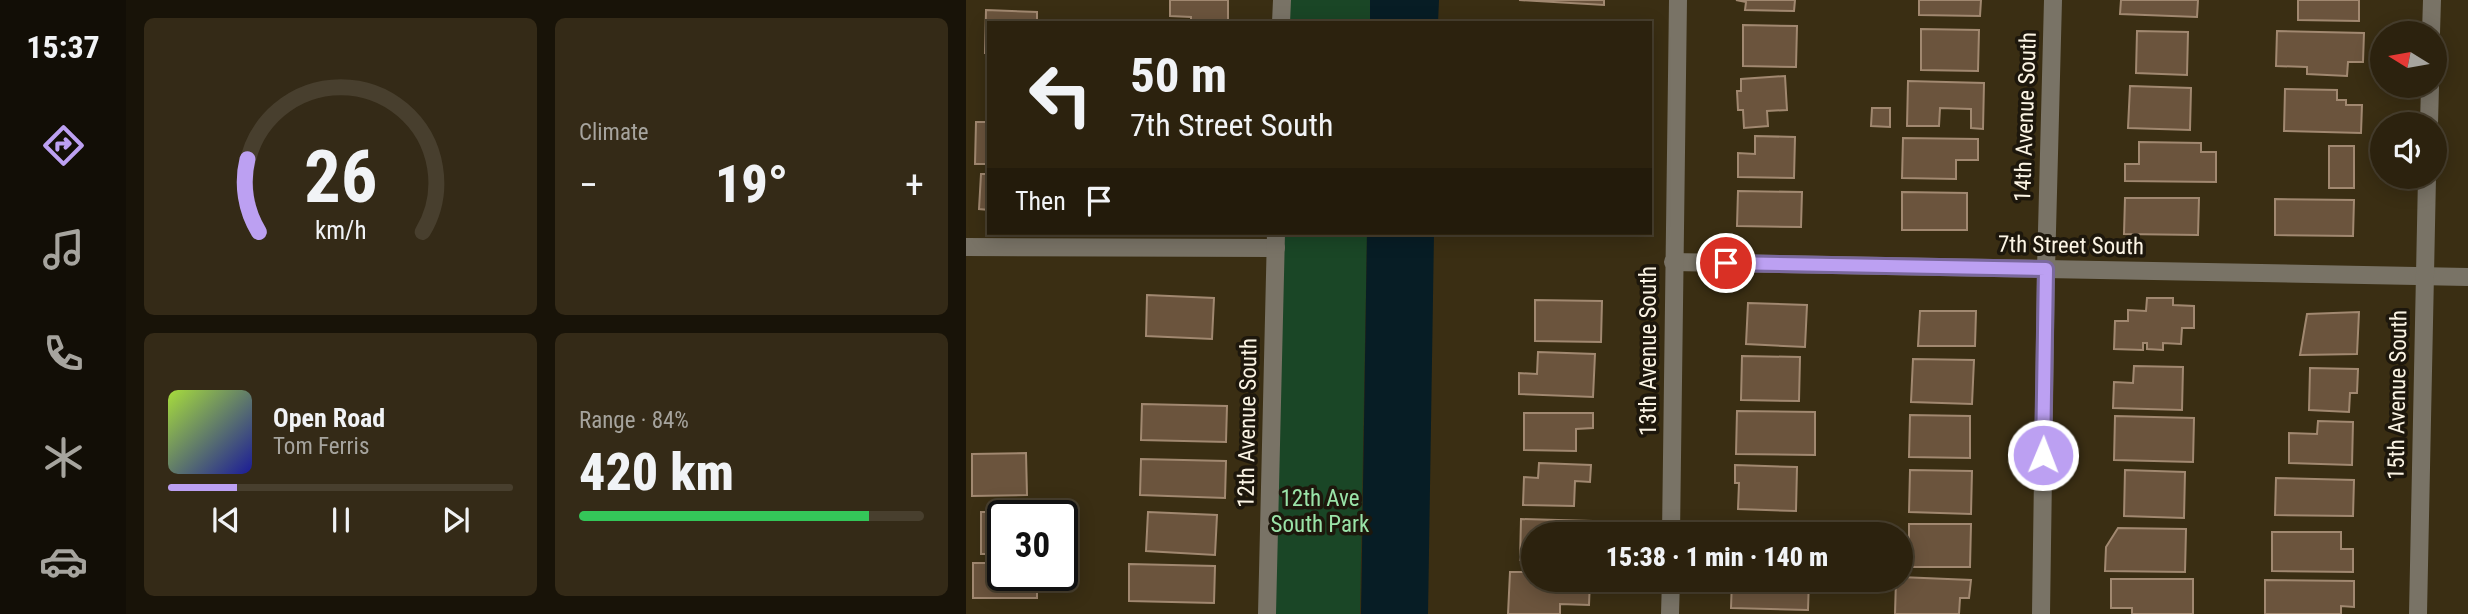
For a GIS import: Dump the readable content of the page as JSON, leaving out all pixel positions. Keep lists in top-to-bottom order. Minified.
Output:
{"streets":{"street":["14th Avenue South","7th Street South","13th Avenue South","15th Avenue South","12th Avenue South"]},"crossings":[["14th Avenue South","7th Street South"],["7th Street South","13th Avenue South"],["7th Street South","15th Avenue South"]],"parks":["12th Ave South Park"],"north":"left","page":{"tabs":"15:37","tile":["Climate",["Range · 84%","420 km"]],"turn":["50 m","7th Street South"],"heat":["−","19°","+"],"then":"Then","song":["Open Road","Tom Ferris"],"limit":"30","trip":"15:38 · 1 min · 140 m","gauge":["26","km/h"]}}
